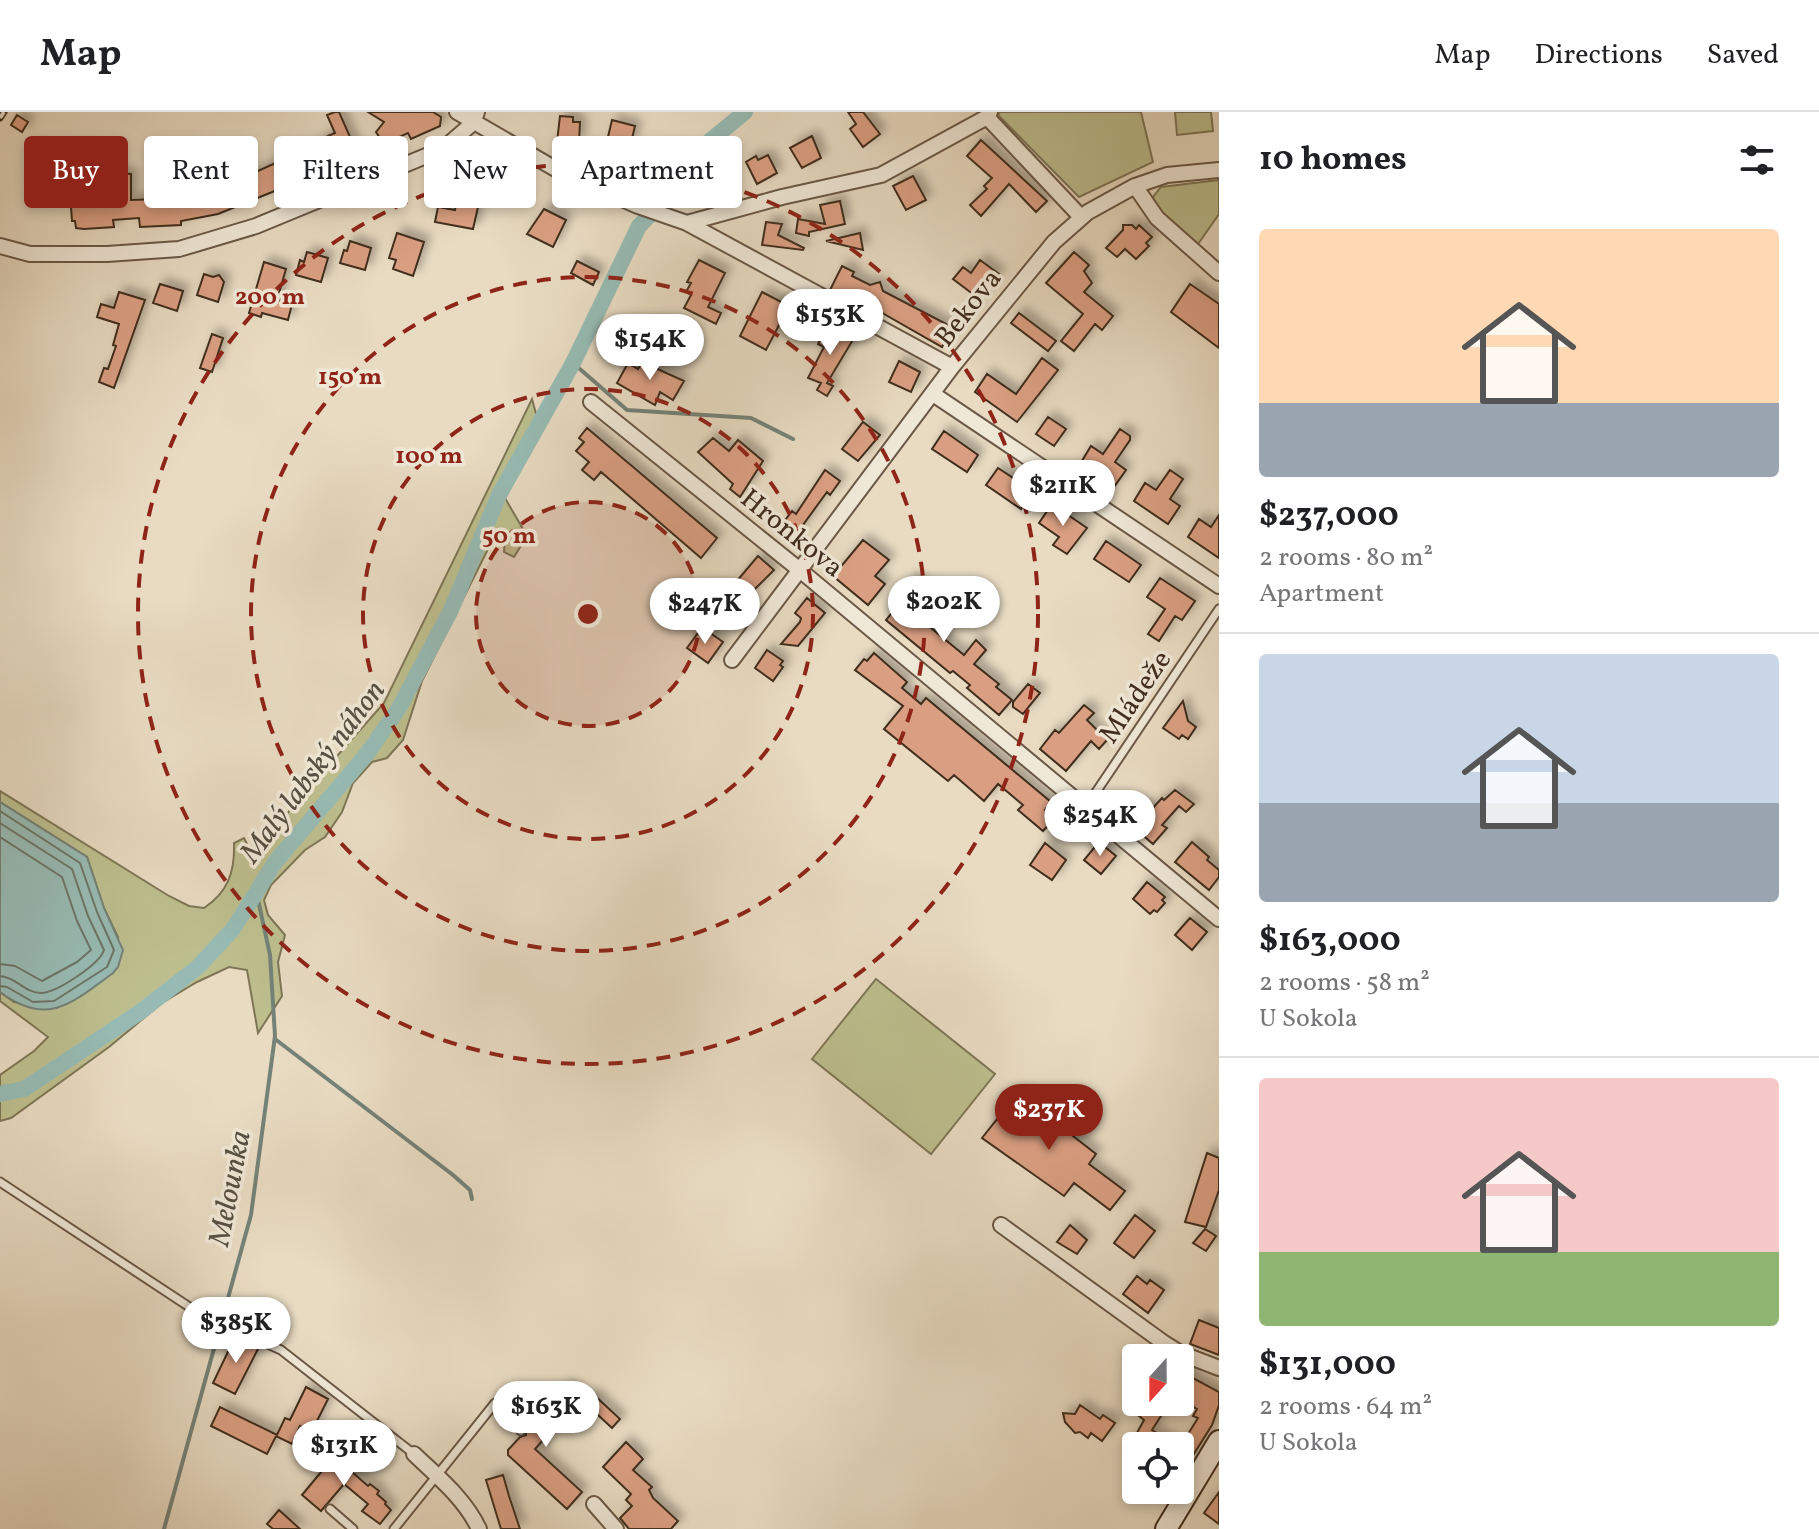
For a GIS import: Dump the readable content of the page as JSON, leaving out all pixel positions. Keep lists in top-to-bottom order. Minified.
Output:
{"streets":{"street":["Bekova","Hronkova"],"lane":["Mládeže"]},"crossings":[["Bekova","Hronkova"],["Hronkova","Mládeže"]],"water":["Malý labský náhon","Melounka"],"north":"bottom","page":{"header":"Map","nav":["Map","Directions","Saved"],"heading":"10 homes","chip":["Buy","Rent","Filters","New","Apartment"],"list":[{"name":"$237,000","note":"2 rooms · 80 m² · Apartment"},{"name":"$163,000","note":"2 rooms · 58 m² · U Sokola"},{"name":"$131,000","note":"2 rooms · 64 m² · U Sokola"}],"price":["$153K","$154K","$211K","$202K","$247K","$254K","$237K","$385K","$163K","$131K"]},"rings":["200 m","150 m","100 m","50 m"]}
